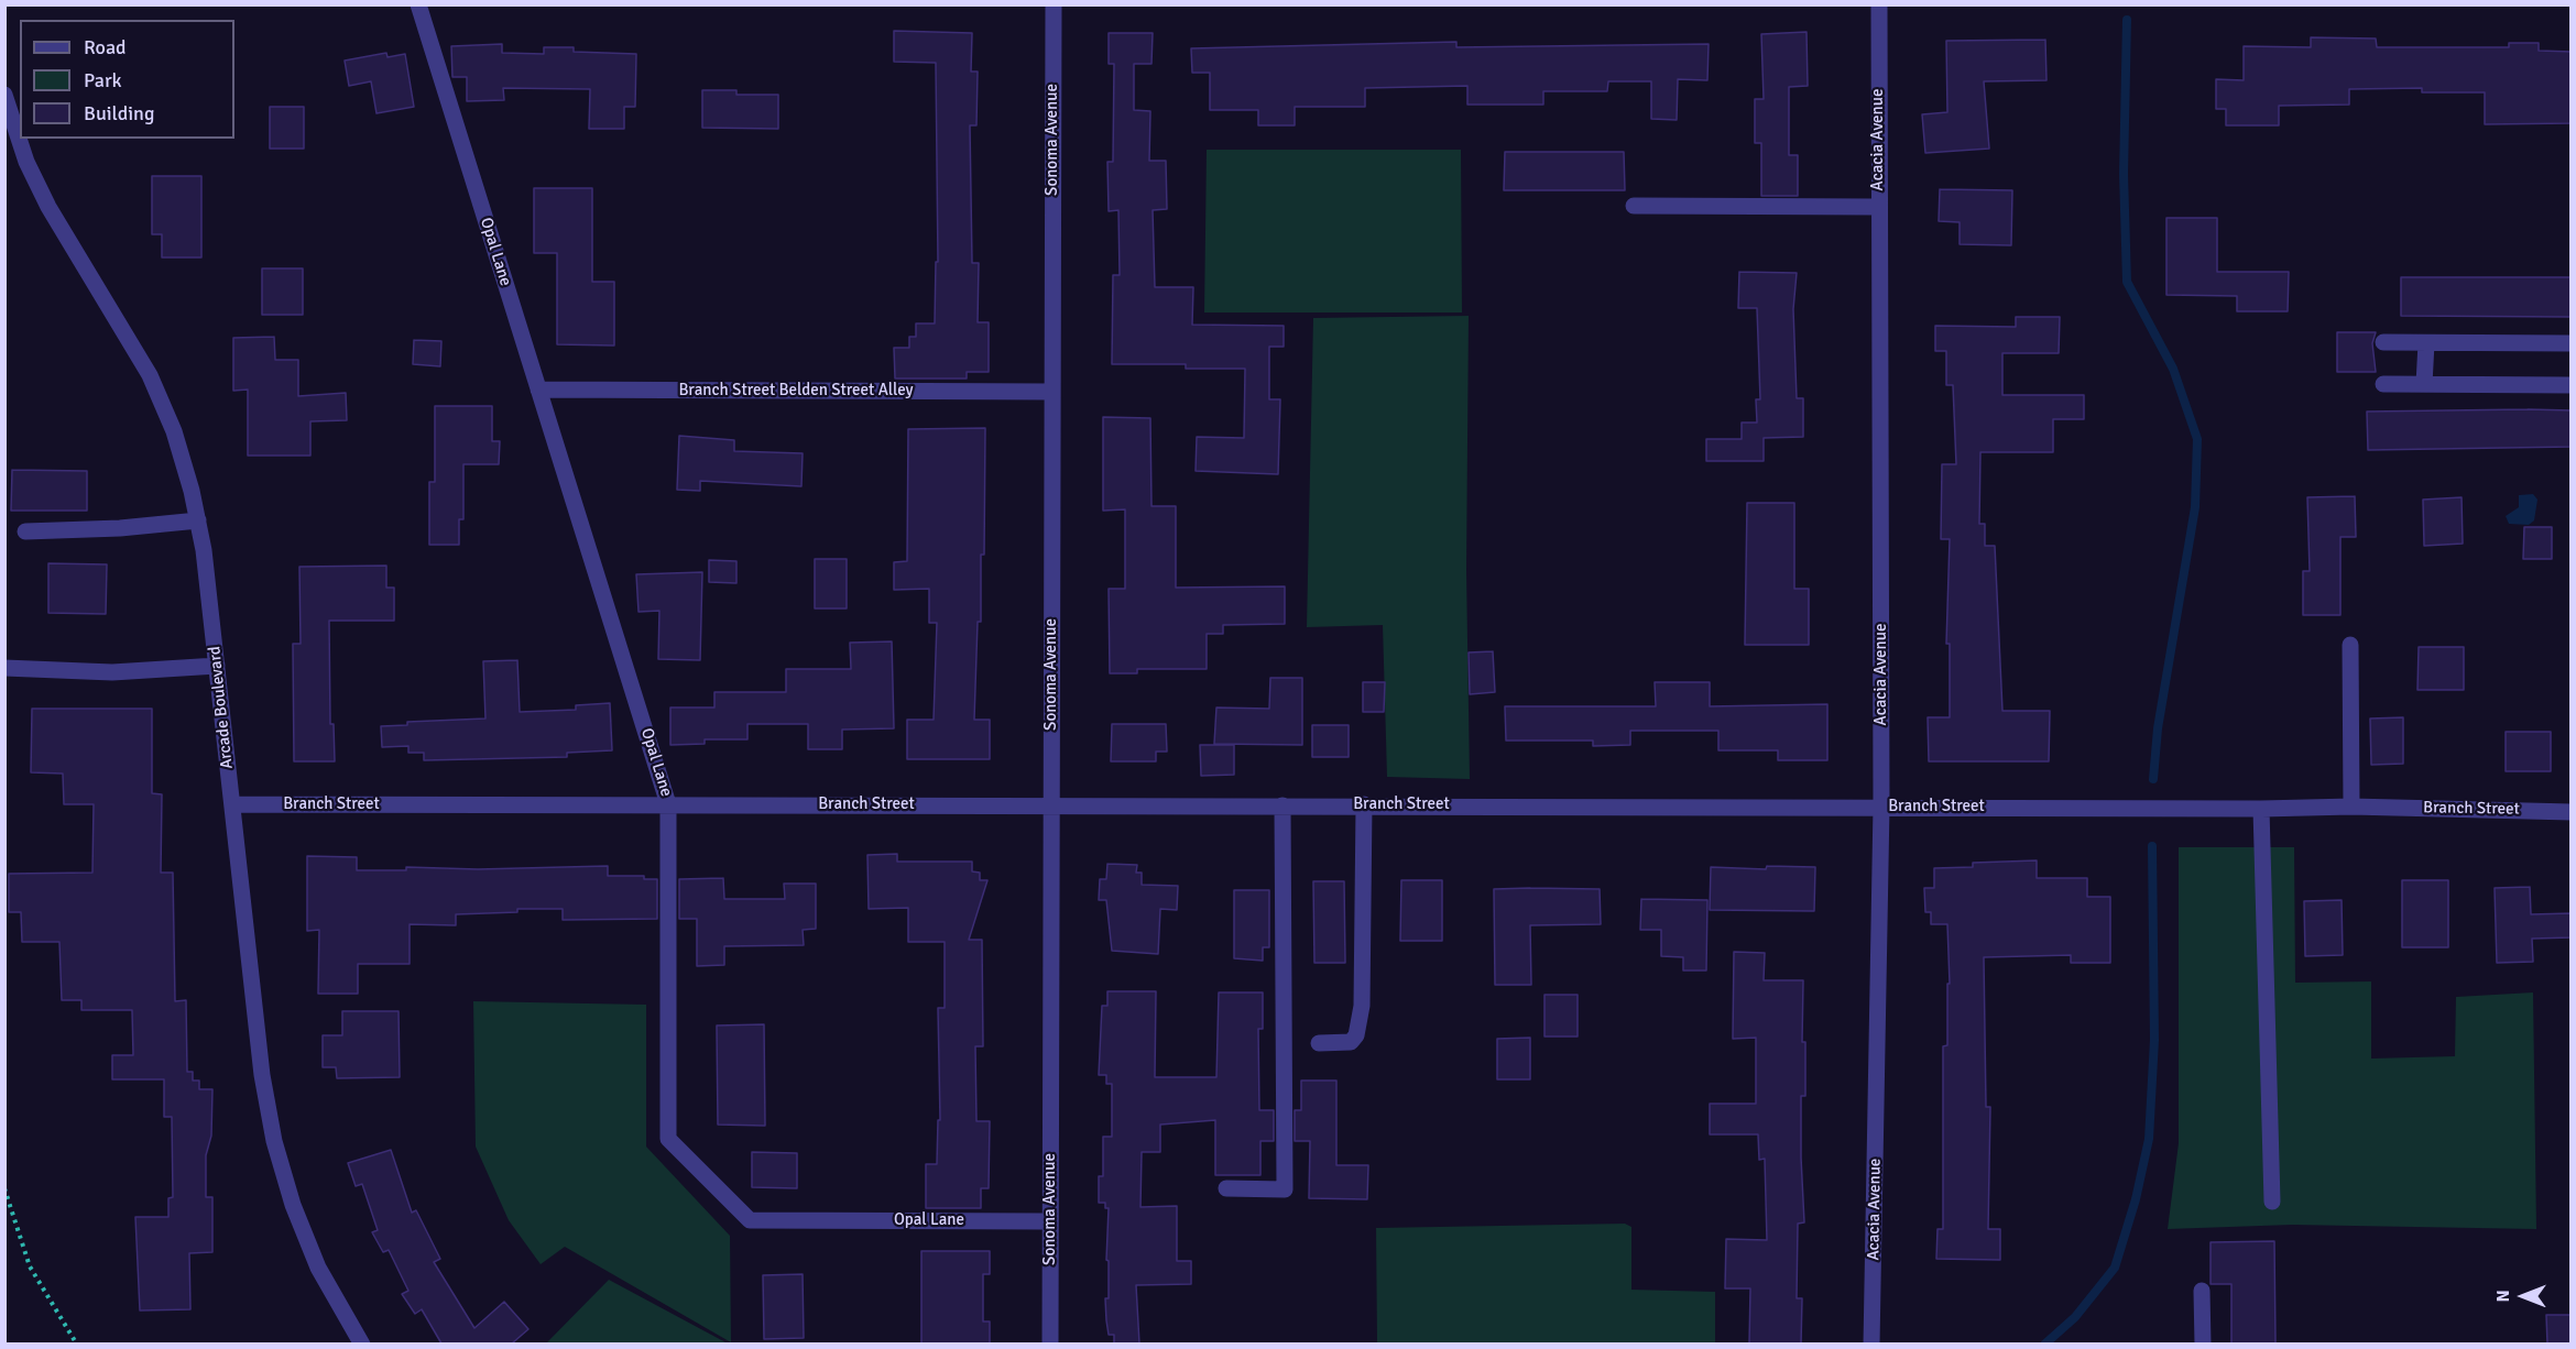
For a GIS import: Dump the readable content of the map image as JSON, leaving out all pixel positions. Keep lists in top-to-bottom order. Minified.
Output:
{"streets":{"street":["Sonoma Avenue","Acacia Avenue","Opal Lane","Branch Street Belden Street Alley","Arcade Boulevard","Branch Street"]},"crossings":[["Sonoma Avenue","Opal Lane"],["Sonoma Avenue","Branch Street Belden Street Alley"],["Sonoma Avenue","Branch Street"],["Acacia Avenue","Branch Street"],["Opal Lane","Branch Street Belden Street Alley"],["Opal Lane","Branch Street"],["Arcade Boulevard","Branch Street"]],"legend":["Road","Park","Building"],"north":"left"}
